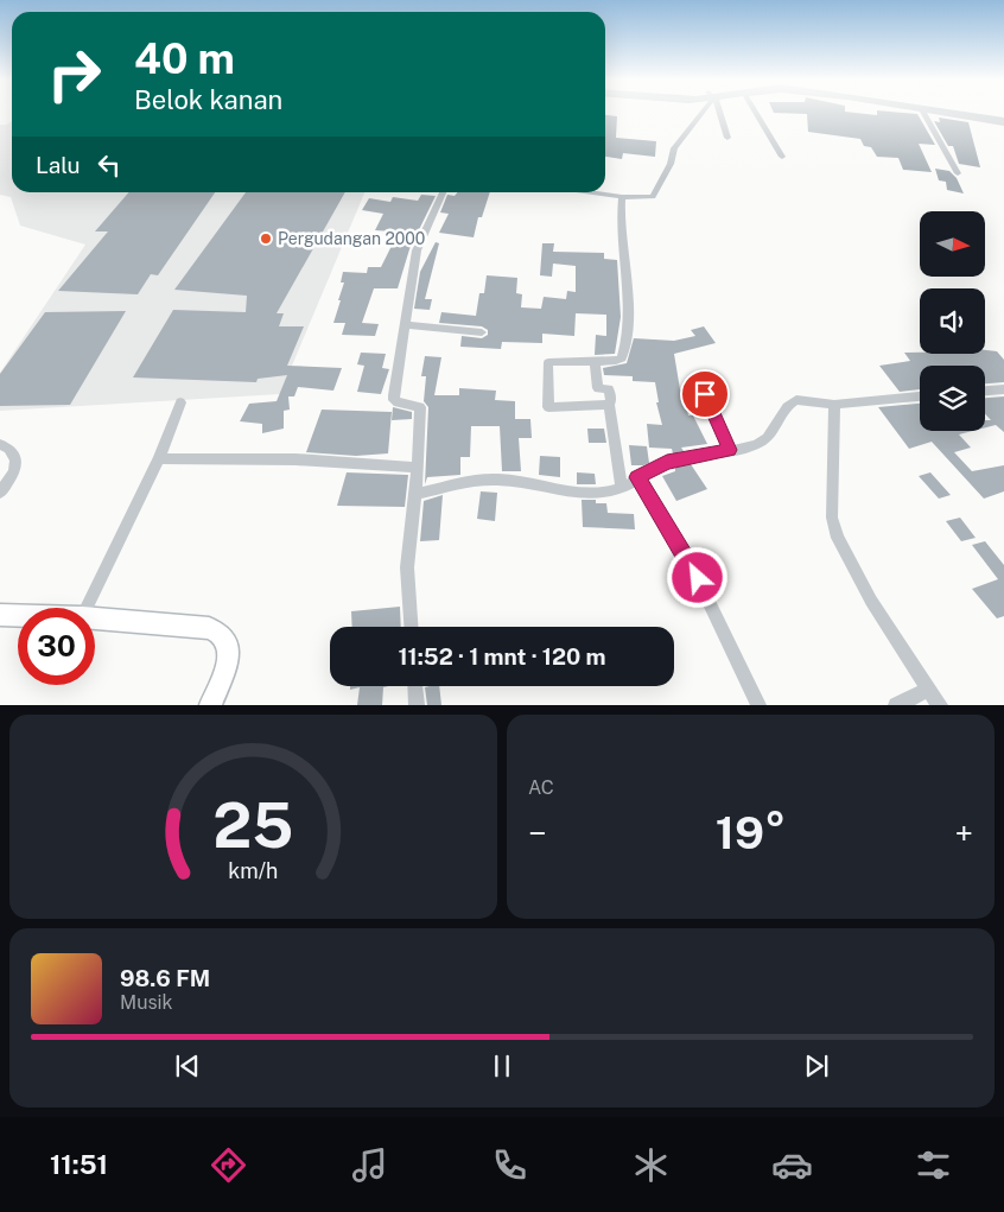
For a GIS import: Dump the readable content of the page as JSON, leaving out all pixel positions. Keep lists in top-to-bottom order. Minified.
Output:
{"places":["Pergudangan 2000"],"north":"right","page":{"turn":["40 m","Belok kanan"],"then":"Lalu","limit":"30","trip":"11:52 · 1 mnt · 120 m","tile":"AC","heat":["−","19°","+"],"song":["98.6 FM","Musik"],"tabs":"11:51","gauge":["25","km/h"]}}
